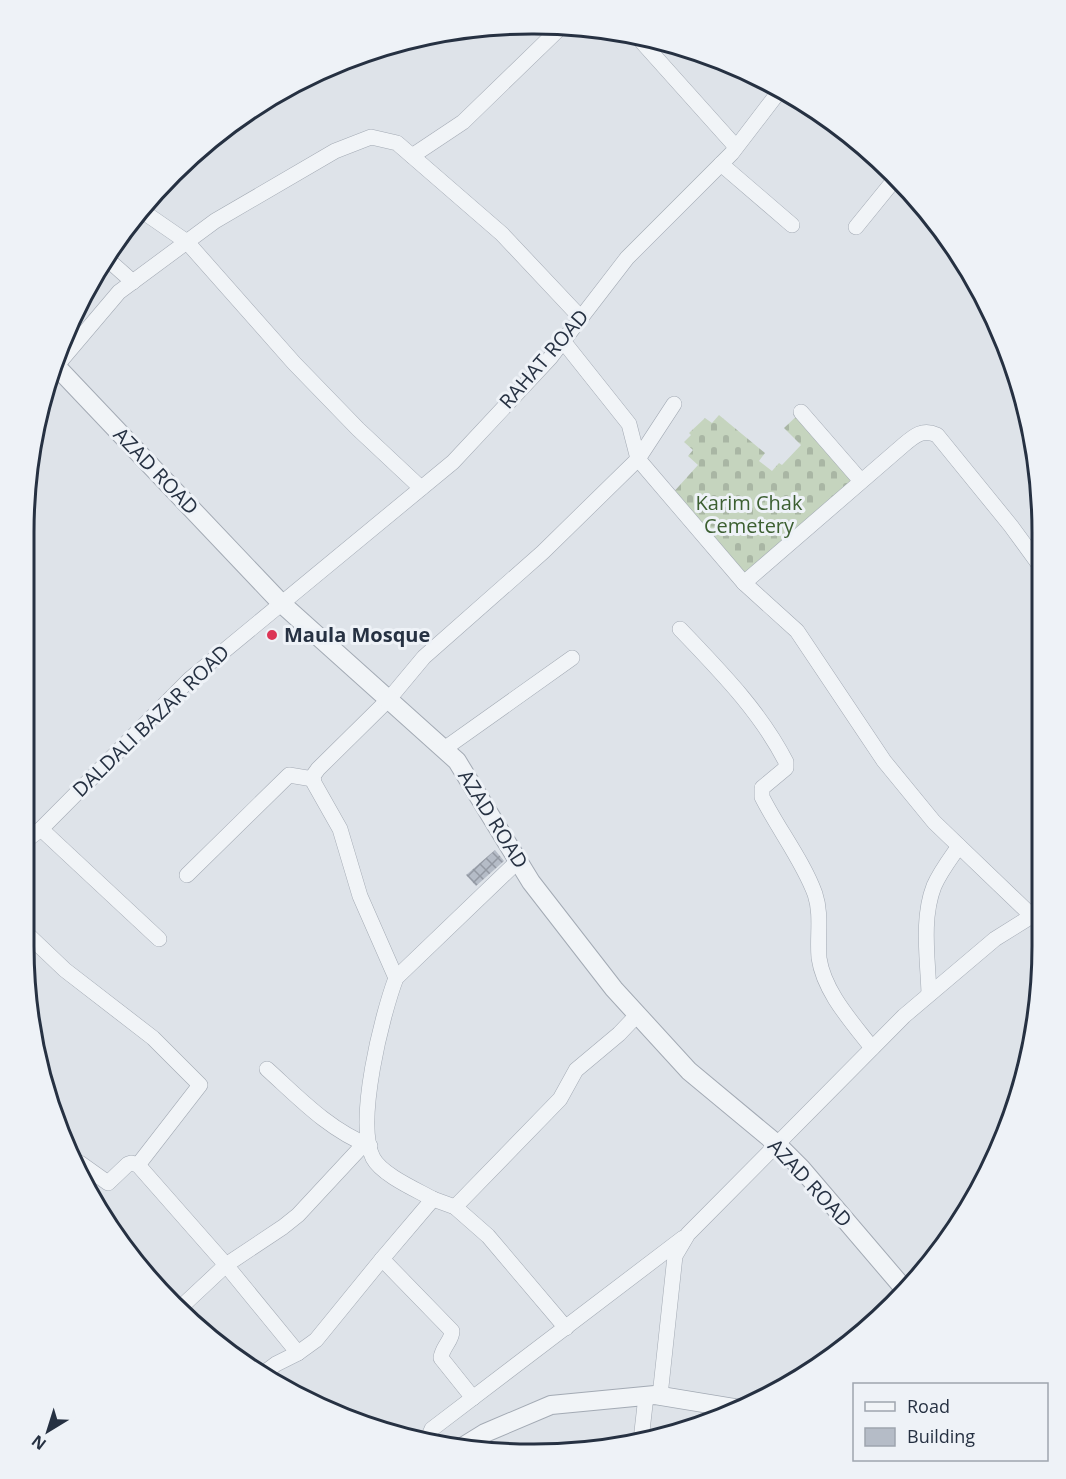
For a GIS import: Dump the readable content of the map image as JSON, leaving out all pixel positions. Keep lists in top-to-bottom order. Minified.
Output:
{"streets":{"street":["RAHAT ROAD","AZAD ROAD","DALDALI BAZAR ROAD"]},"crossings":[["RAHAT ROAD","AZAD ROAD"],["RAHAT ROAD","DALDALI BAZAR ROAD"],["AZAD ROAD","DALDALI BAZAR ROAD"]],"parks":["Karim Chak Cemetery"],"places":["Maula Mosque"],"legend":["Road","Building"],"north":"bottom left"}
